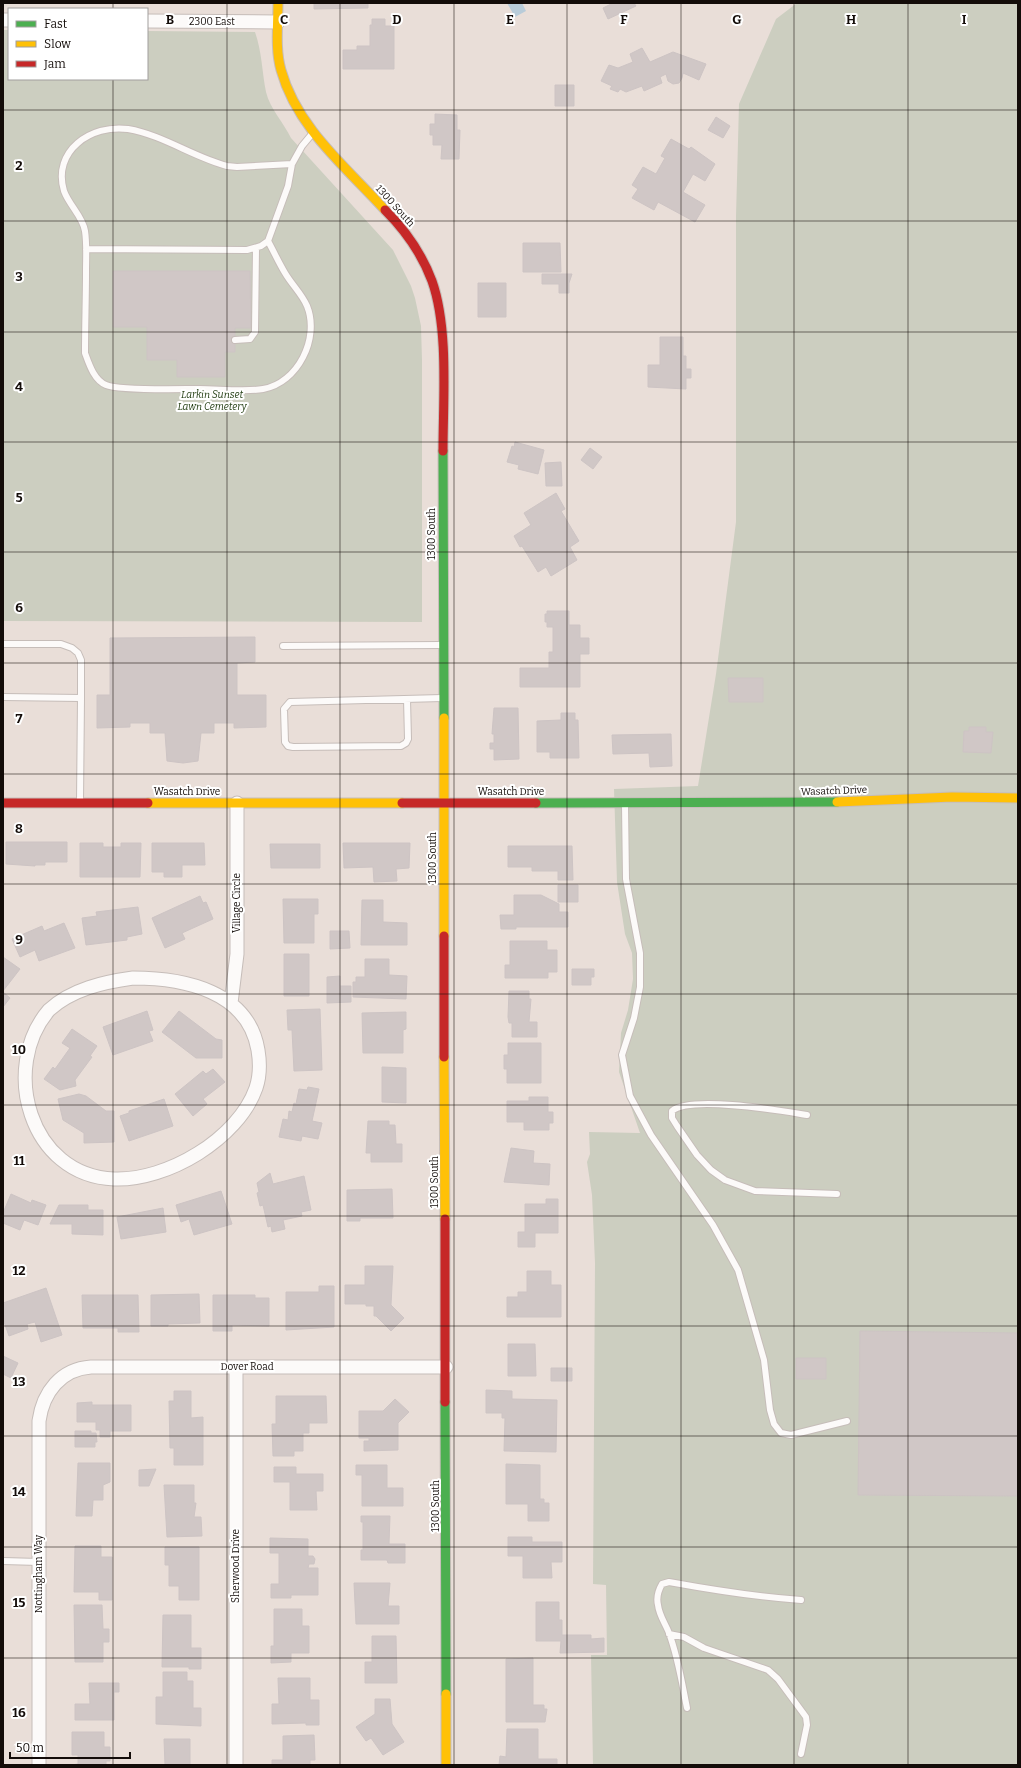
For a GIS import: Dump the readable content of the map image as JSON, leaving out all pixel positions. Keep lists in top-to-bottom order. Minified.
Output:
{"streets":{"street":["2300 East","1300 South","Wasatch Drive","Village Circle","Dover Road","Sherwood Drive","Nottingham Way"]},"crossings":[["2300 East","1300 South"],["1300 South","Wasatch Drive"],["1300 South","Dover Road"],["Wasatch Drive","Village Circle"],["Dover Road","Sherwood Drive"],["Dover Road","Nottingham Way"]],"parks":["Larkin Sunset Lawn Cemetery"],"legend":["Fast","Slow","Jam"],"scale_bar":"50 m","grid":{"columns":["B","C","D","E","F","G","H","I"],"rows":["2","3","4","5","6","7","8","9","10","11","12","13","14","15","16"]}}
